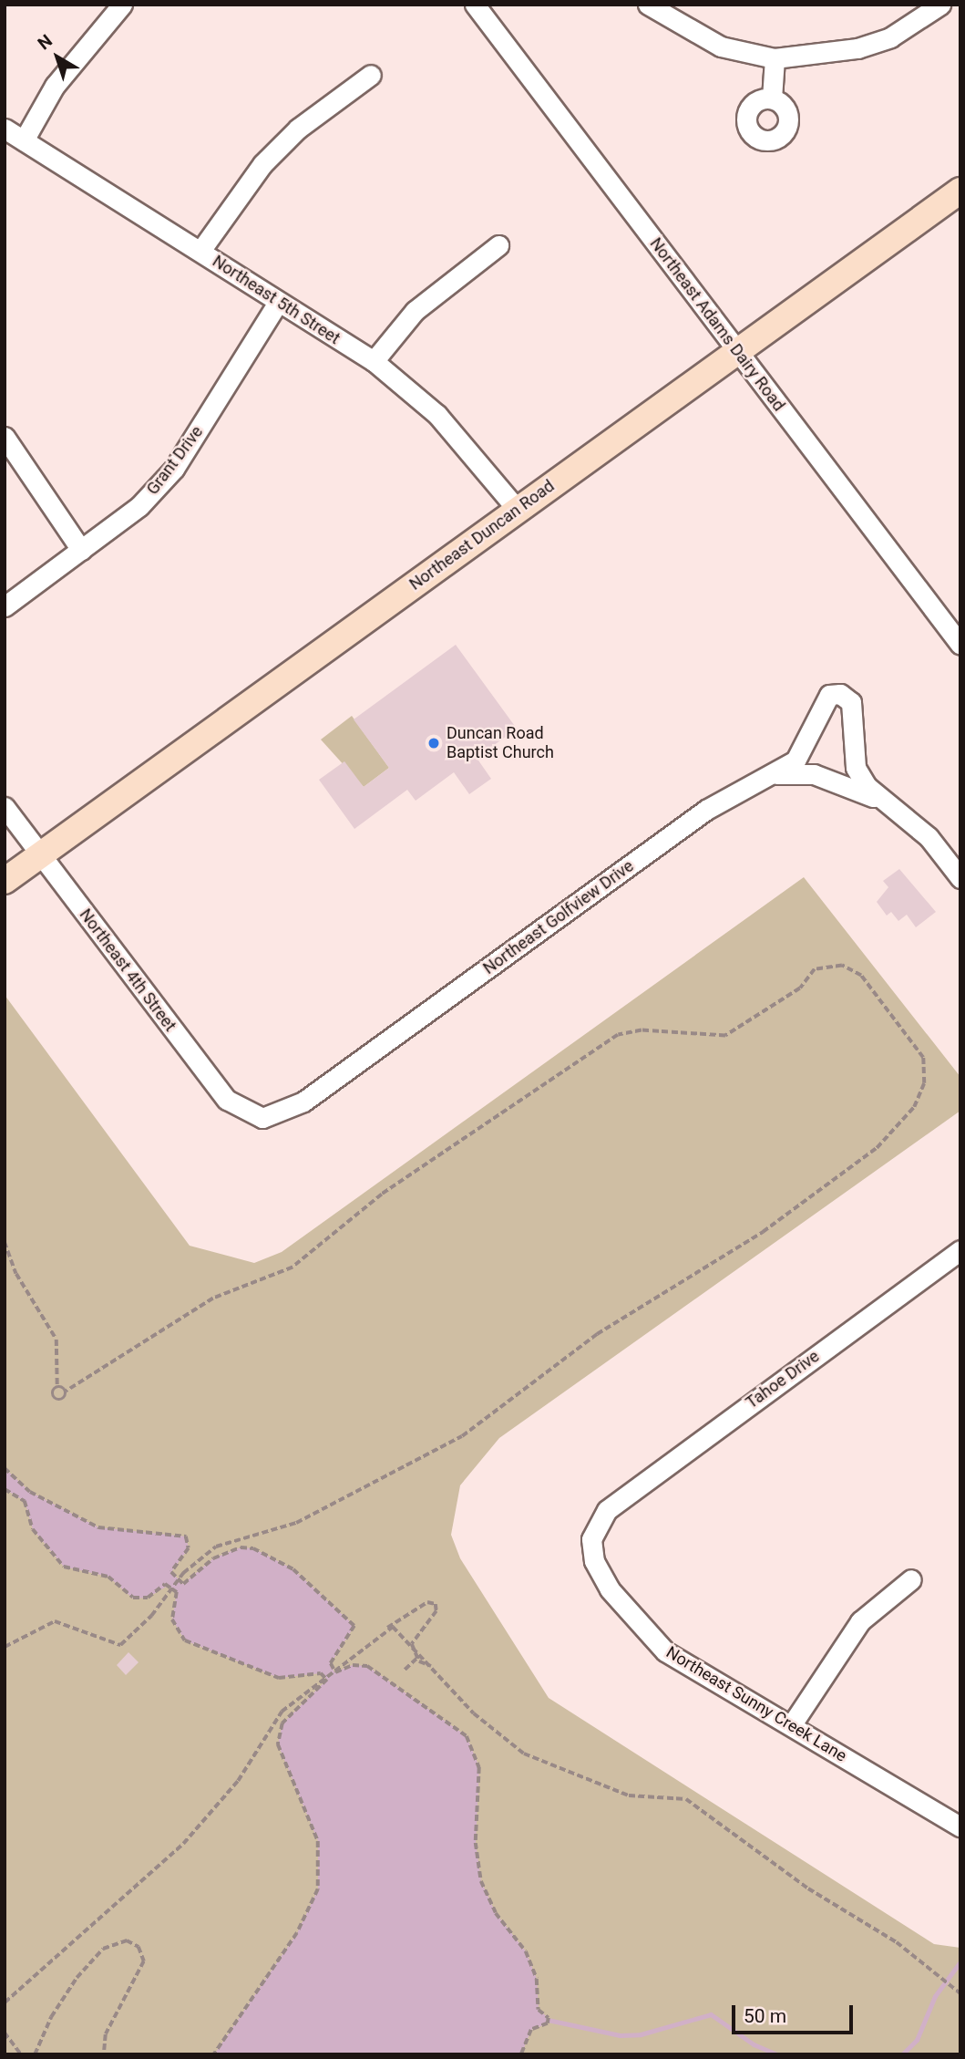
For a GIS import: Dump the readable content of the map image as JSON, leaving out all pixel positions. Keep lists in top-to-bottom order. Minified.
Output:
{"streets":{"street":["Northeast 5th Street","Northeast Adams Dairy Road","Grant Drive","Northeast Duncan Road","Northeast Golfview Drive","Northeast 4th Street","Tahoe Drive","Northeast Sunny Creek Lane"]},"crossings":[["Northeast 5th Street","Grant Drive"],["Northeast 5th Street","Northeast Duncan Road"],["Northeast Adams Dairy Road","Northeast Duncan Road"],["Northeast Duncan Road","Northeast 4th Street"],["Northeast Golfview Drive","Northeast 4th Street"],["Tahoe Drive","Northeast Sunny Creek Lane"]],"places":["Duncan Road Baptist Church"],"scale_bar":"50 m","north":"top left"}
